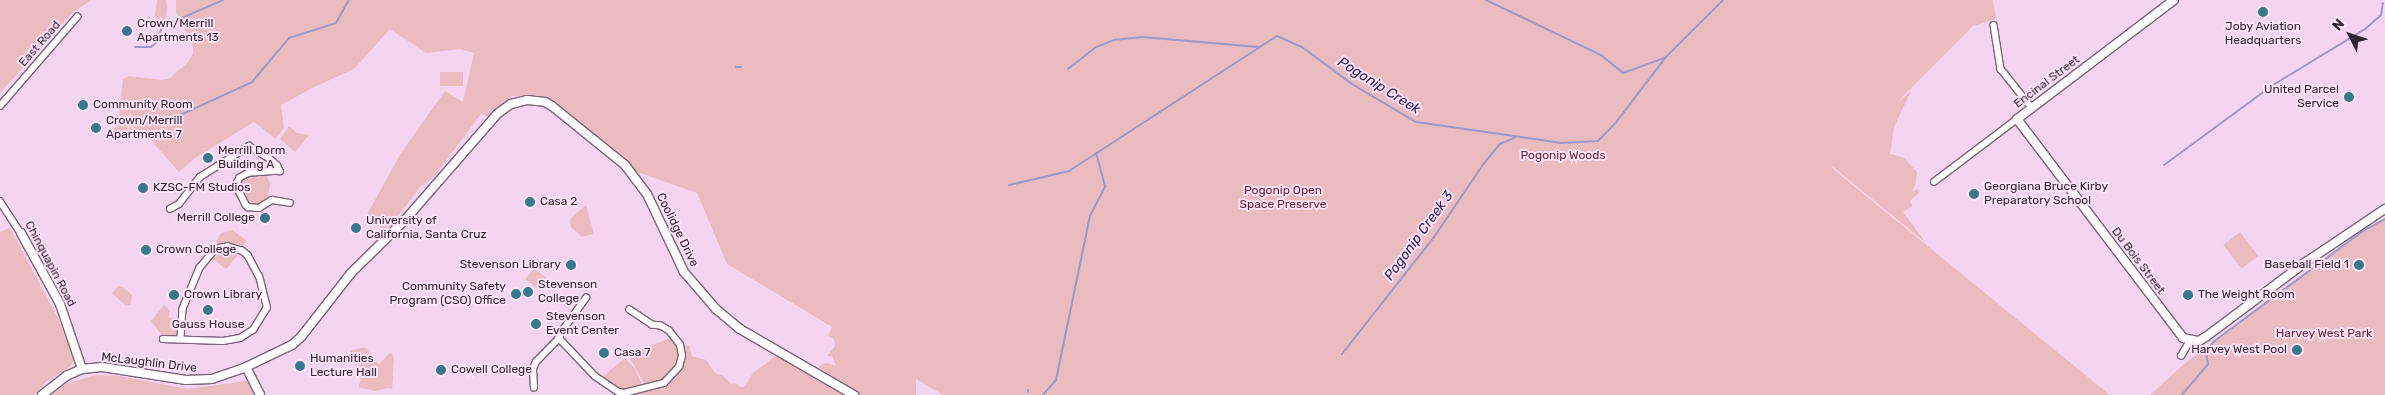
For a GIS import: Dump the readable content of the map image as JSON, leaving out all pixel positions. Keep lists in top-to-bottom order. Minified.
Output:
{"streets":{"street":["East Road","Encinal Street","Coolidge Drive","Du Bois Street","Chinquapin Road","McLaughlin Drive"]},"crossings":[["Encinal Street","Du Bois Street"],["Coolidge Drive","McLaughlin Drive"],["Chinquapin Road","McLaughlin Drive"]],"water":["Pogonip Creek","Pogonip Creek 3"],"parks":["Pogonip Woods","Pogonip Open Space Preserve","Harvey West Park"],"places":["Joby Aviation Headquarters","Crown/Merrill Apartments 13","United Parcel Service","Community Room","Crown/Merrill Apartments 7","Merrill Dorm Building A","KZSC-FM Studios","Georgiana Bruce Kirby Preparatory School","Casa 2","Merrill College","University of California, Santa Cruz","Crown College","Stevenson Library","Baseball Field 1","Stevenson College","Community Safety Program (CSO) Office","Crown Library","The Weight Room","Gauss House","Stevenson Event Center","Harvey West Pool","Casa 7","Humanities Lecture Hall","Cowell College"],"north":"top left"}
